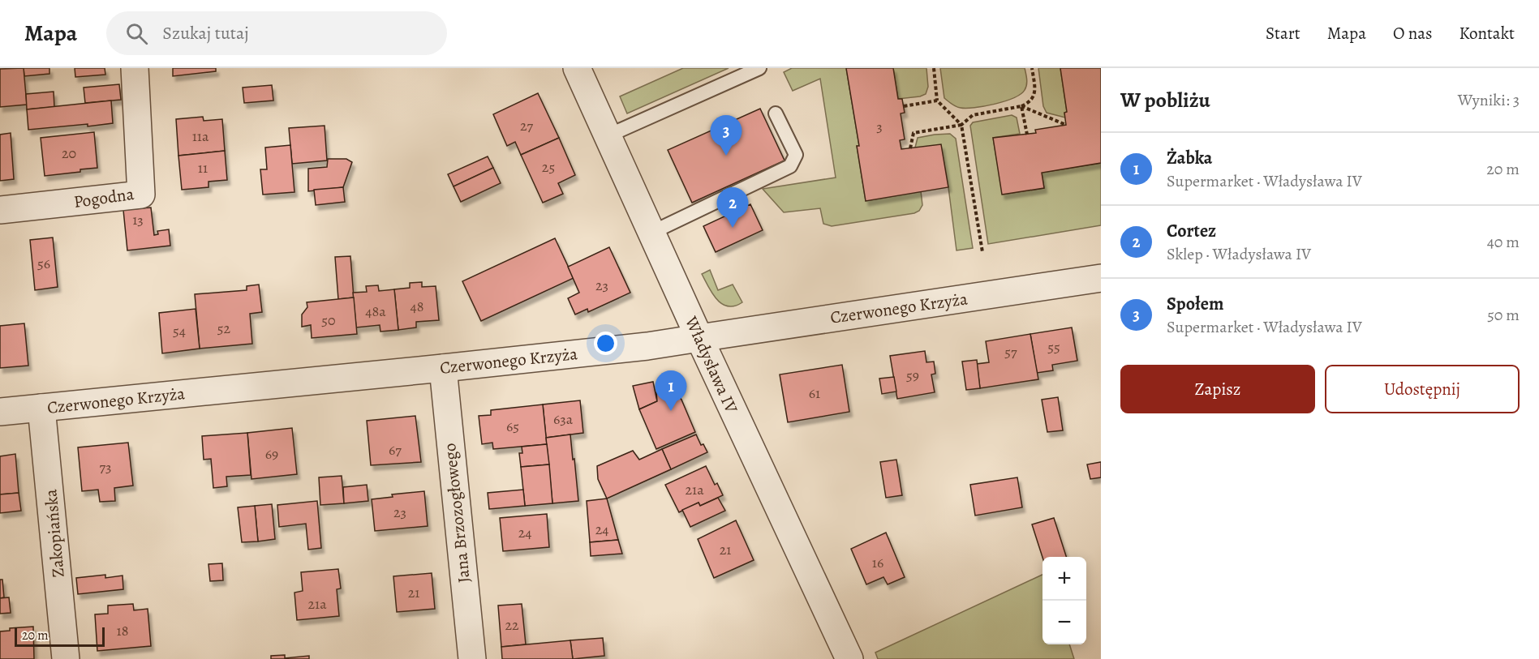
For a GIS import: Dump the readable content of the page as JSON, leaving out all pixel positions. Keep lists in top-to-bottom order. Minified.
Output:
{"streets":{"street":["Pogodna","Czerwonego Krzyża","Władysława IV","Jana Brzozogłowego","Zakopiańska"]},"crossings":[["Czerwonego Krzyża","Władysława IV"],["Czerwonego Krzyża","Jana Brzozogłowego"],["Czerwonego Krzyża","Zakopiańska"]],"house_numbers":["27","3","11a","20","25","11","13","56","23","48","48a","50","52","54","55","57","59","61","63a","65","67","69","73","21a","23","24","24","21","16","21","21a","22","18"],"scale_bar":"20 m","page":{"header":"Mapa","search":"Szukaj tutaj","nav":["Start","Mapa","O nas","Kontakt"],"heading":["W pobliżu","Wyniki: 3"],"pins":["3","2","1"],"list":[{"mark":"1","name":"Żabka","note":"Supermarket · Władysława IV","value":"20 m"},{"mark":"2","name":"Cortez","note":"Sklep · Władysława IV","value":"40 m"},{"mark":"3","name":"Społem","note":"Supermarket · Władysława IV","value":"50 m"}],"buttons":["Zapisz","Udostępnij"],"map_buttons":["+","−"],"scale":"20 m"}}
